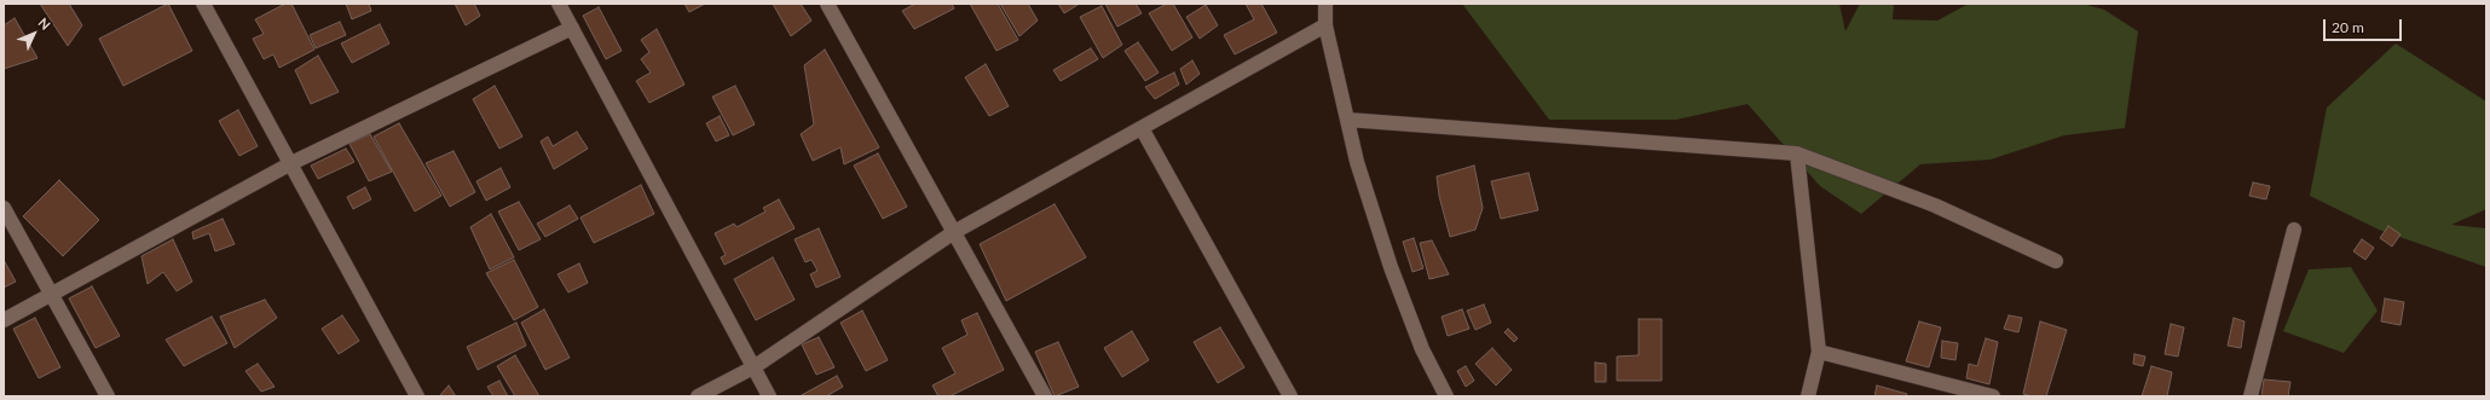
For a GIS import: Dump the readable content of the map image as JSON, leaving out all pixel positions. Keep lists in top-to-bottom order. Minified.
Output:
{"scale_bar":"20 m","north":"top right"}
